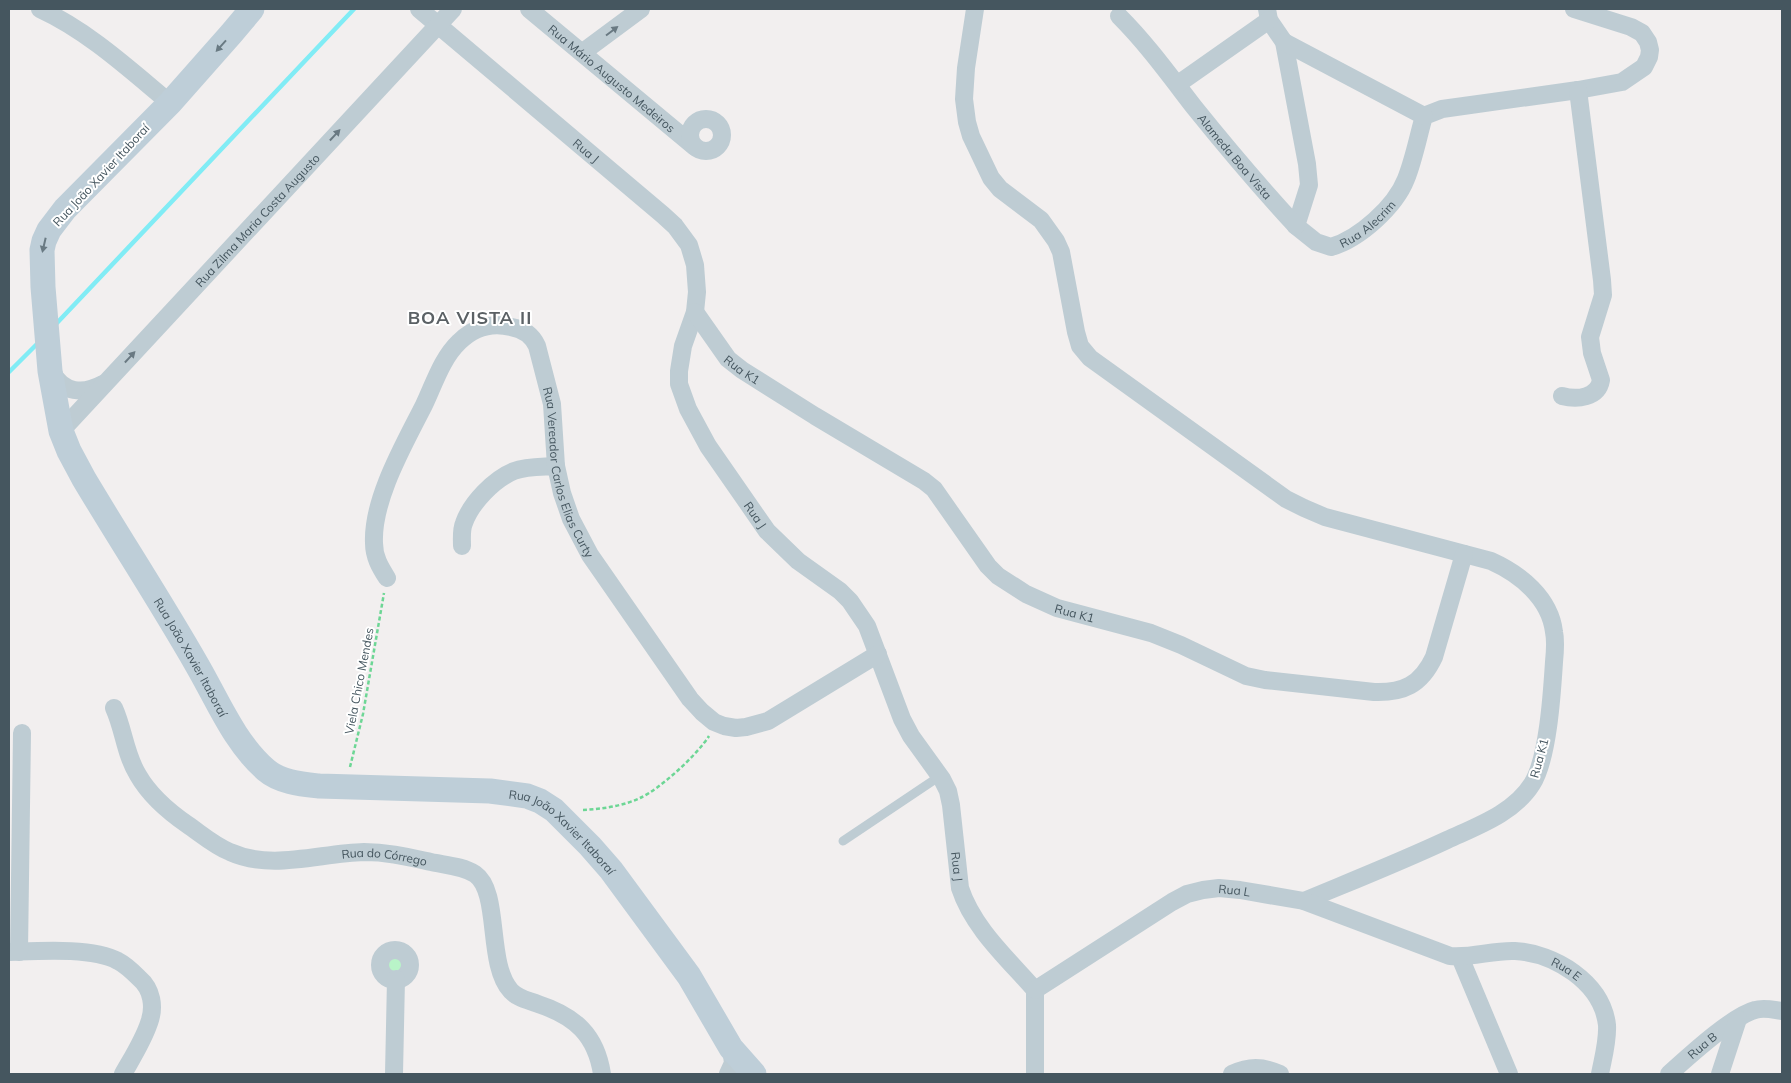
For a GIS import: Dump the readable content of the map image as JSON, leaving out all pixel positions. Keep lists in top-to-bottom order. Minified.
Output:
{"streets":{"street":["Rua Mário Augusto Medeiros","Rua J","Alameda Boa Vista","Rua João Xavier Itaboraí","Rua Zilma Maria Costa Augusto","Rua Alecrim","Rua K1","Rua Vereador Carlos Elias Curty","Rua do Córrego","Rua L","Rua E","Rua B"],"path":["Viela Chico Mendes"]},"crossings":[["Rua J","Rua Zilma Maria Costa Augusto"],["Rua J","Rua K1"],["Rua J","Rua Vereador Carlos Elias Curty"],["Rua J","Rua L"],["Alameda Boa Vista","Rua Alecrim"],["Rua João Xavier Itaboraí","Rua Zilma Maria Costa Augusto"],["Rua João Xavier Itaboraí","Viela Chico Mendes"],["Rua K1","Rua L"],["Rua Vereador Carlos Elias Curty","Viela Chico Mendes"],["Rua L","Rua E"]],"one_way":["Rua Zilma Maria Costa Augusto"],"districts":["BOA VISTA II"]}
